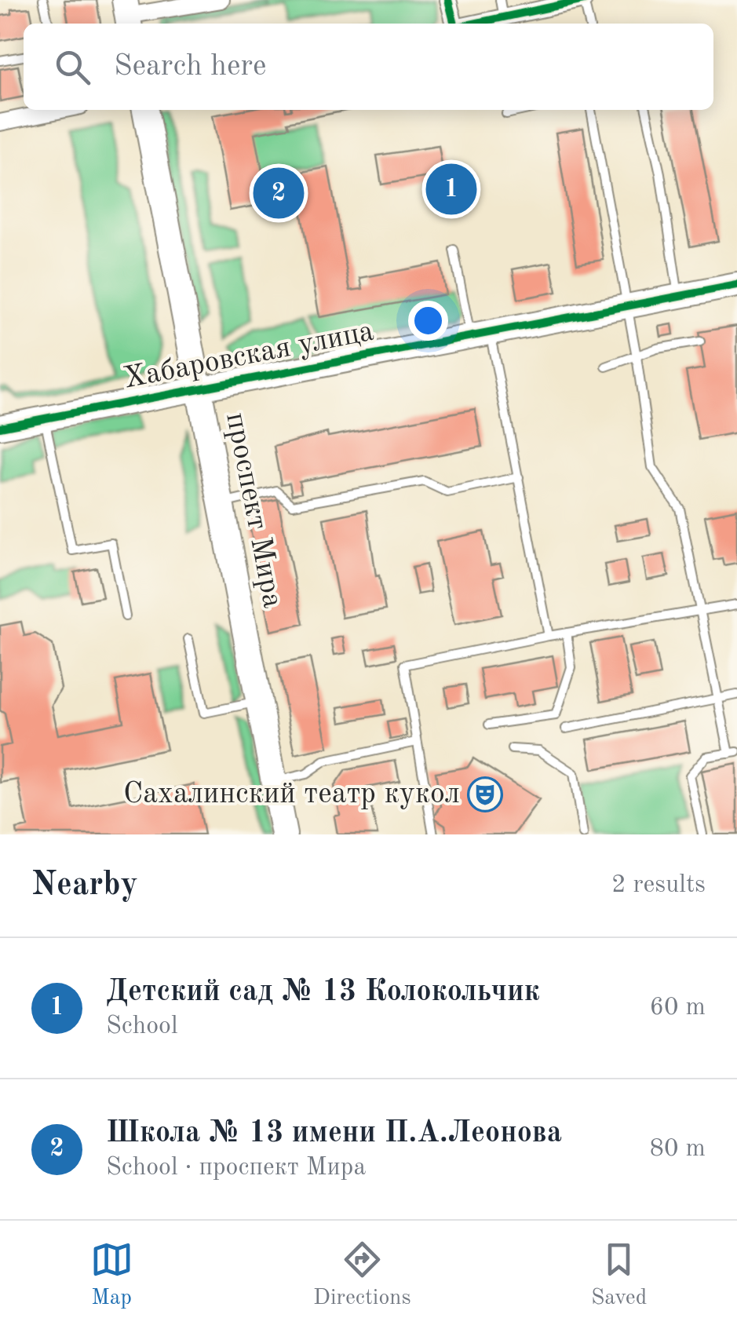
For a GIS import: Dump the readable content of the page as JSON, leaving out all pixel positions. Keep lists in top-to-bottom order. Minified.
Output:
{"streets":{"main road":["проспект Мира"],"street":["Хабаровская улица"]},"crossings":[["Хабаровская улица","проспект Мира"]],"places":{"theatre":["Сахалинский театр кукол"]},"page":{"search":"Search here","pins":["1","2"],"heading":["Nearby","2 results"],"list":[{"mark":"1","name":"Детский сад № 13 Колокольчик","note":"School","value":"60 m"},{"mark":"2","name":"Школа № 13 имени П.А.Леонова","note":"School · проспект Мира","value":"80 m"}],"nav":["Map","Directions","Saved"]}}
